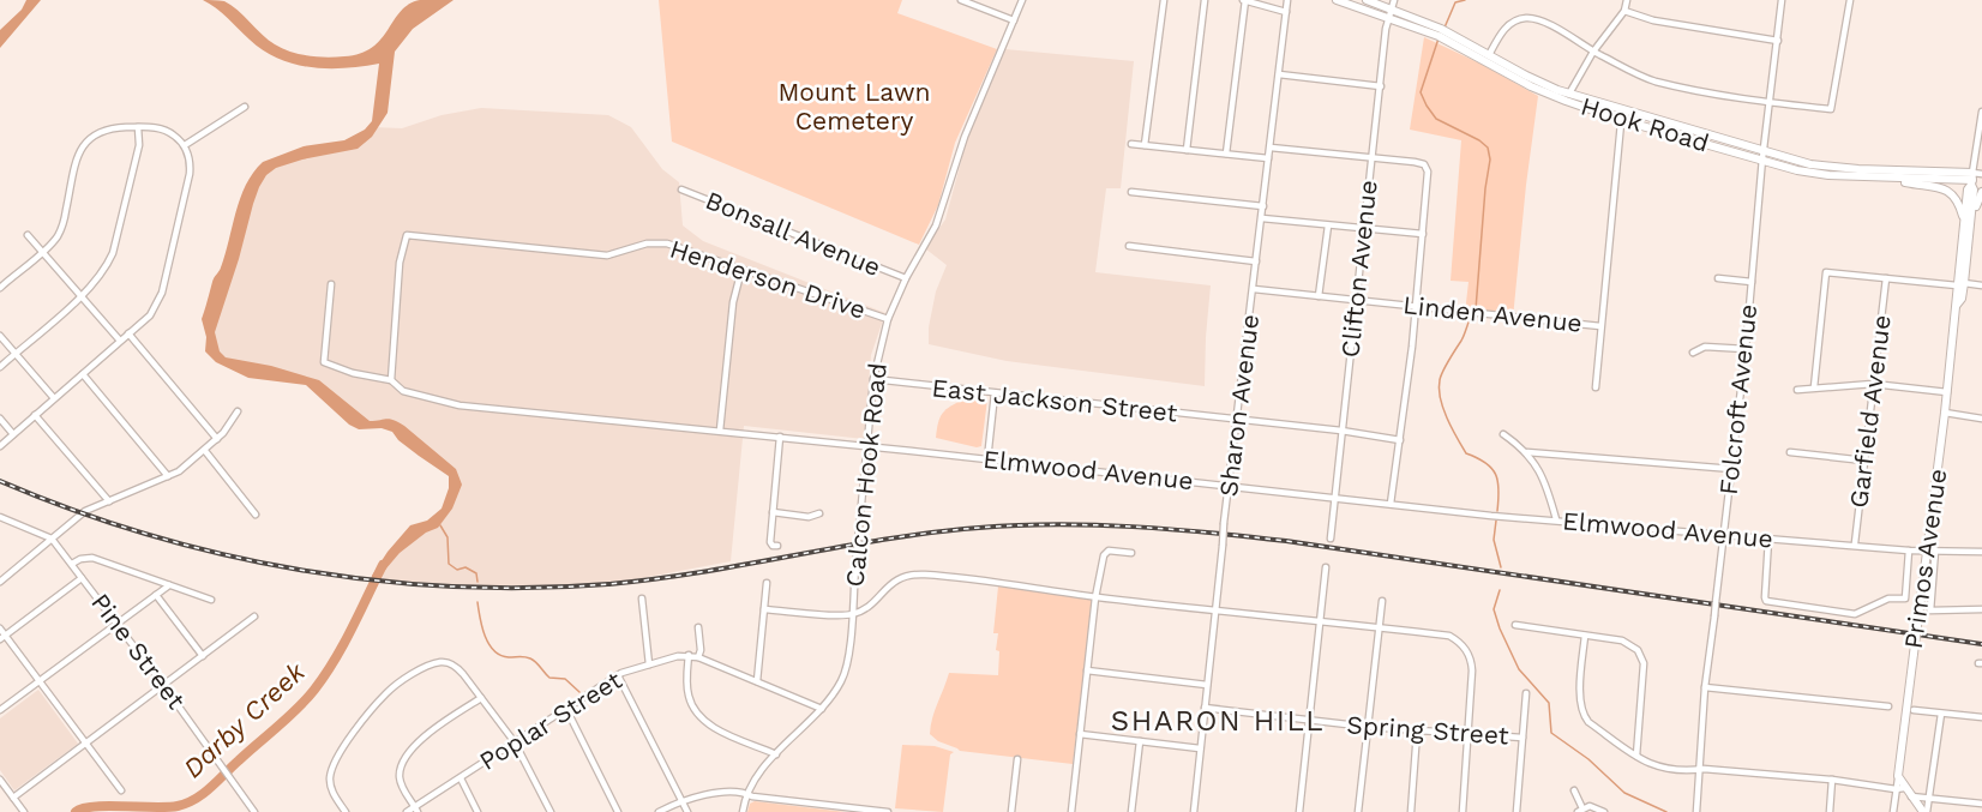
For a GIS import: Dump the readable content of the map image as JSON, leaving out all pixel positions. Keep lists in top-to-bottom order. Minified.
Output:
{"streets":{"main road":["Hook Road","Primos Avenue"],"street":["Bonsall Avenue","Clifton Avenue","Henderson Drive","Linden Avenue","Folcroft Avenue","East Jackson Street","Sharon Avenue","Garfield Avenue","Elmwood Avenue","Calcon Hook Road","Pine Street","Poplar Street","Spring Street"]},"crossings":[["Hook Road","Clifton Avenue"],["Hook Road","Folcroft Avenue"],["Hook Road","Primos Avenue"],["Bonsall Avenue","Calcon Hook Road"],["Clifton Avenue","Linden Avenue"],["Clifton Avenue","East Jackson Street"],["Clifton Avenue","Elmwood Avenue"],["Henderson Drive","Elmwood Avenue"],["Henderson Drive","Calcon Hook Road"],["Linden Avenue","Sharon Avenue"],["Folcroft Avenue","Elmwood Avenue"],["East Jackson Street","Sharon Avenue"],["East Jackson Street","Calcon Hook Road"],["Sharon Avenue","Elmwood Avenue"],["Sharon Avenue","Spring Street"],["Garfield Avenue","Elmwood Avenue"],["Elmwood Avenue","Calcon Hook Road"],["Elmwood Avenue","Primos Avenue"],["Calcon Hook Road","Poplar Street"]],"districts":["SHARON HILL"],"water":["Darby Creek"],"parks":["Mount Lawn Cemetery"]}
